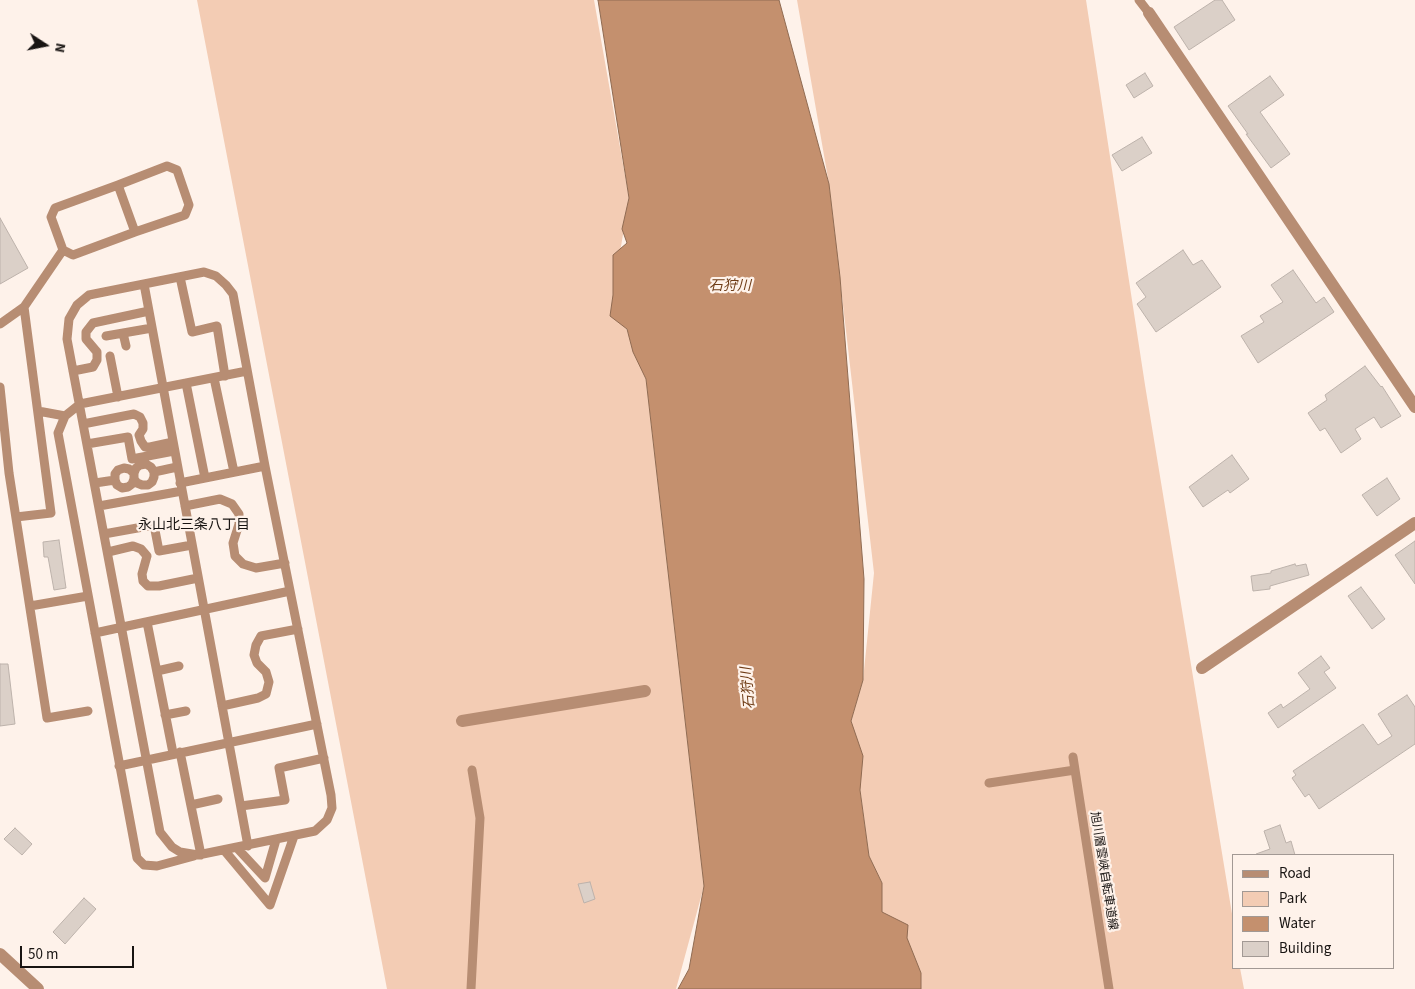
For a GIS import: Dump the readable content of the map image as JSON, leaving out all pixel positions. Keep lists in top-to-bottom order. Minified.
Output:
{"streets":{"lane":["旭川層雲峡自転車道線"]},"districts":["永山北三条八丁目"],"water":["石狩川"],"legend":["Road","Park","Water","Building"],"scale_bar":"50 m","north":"right"}
